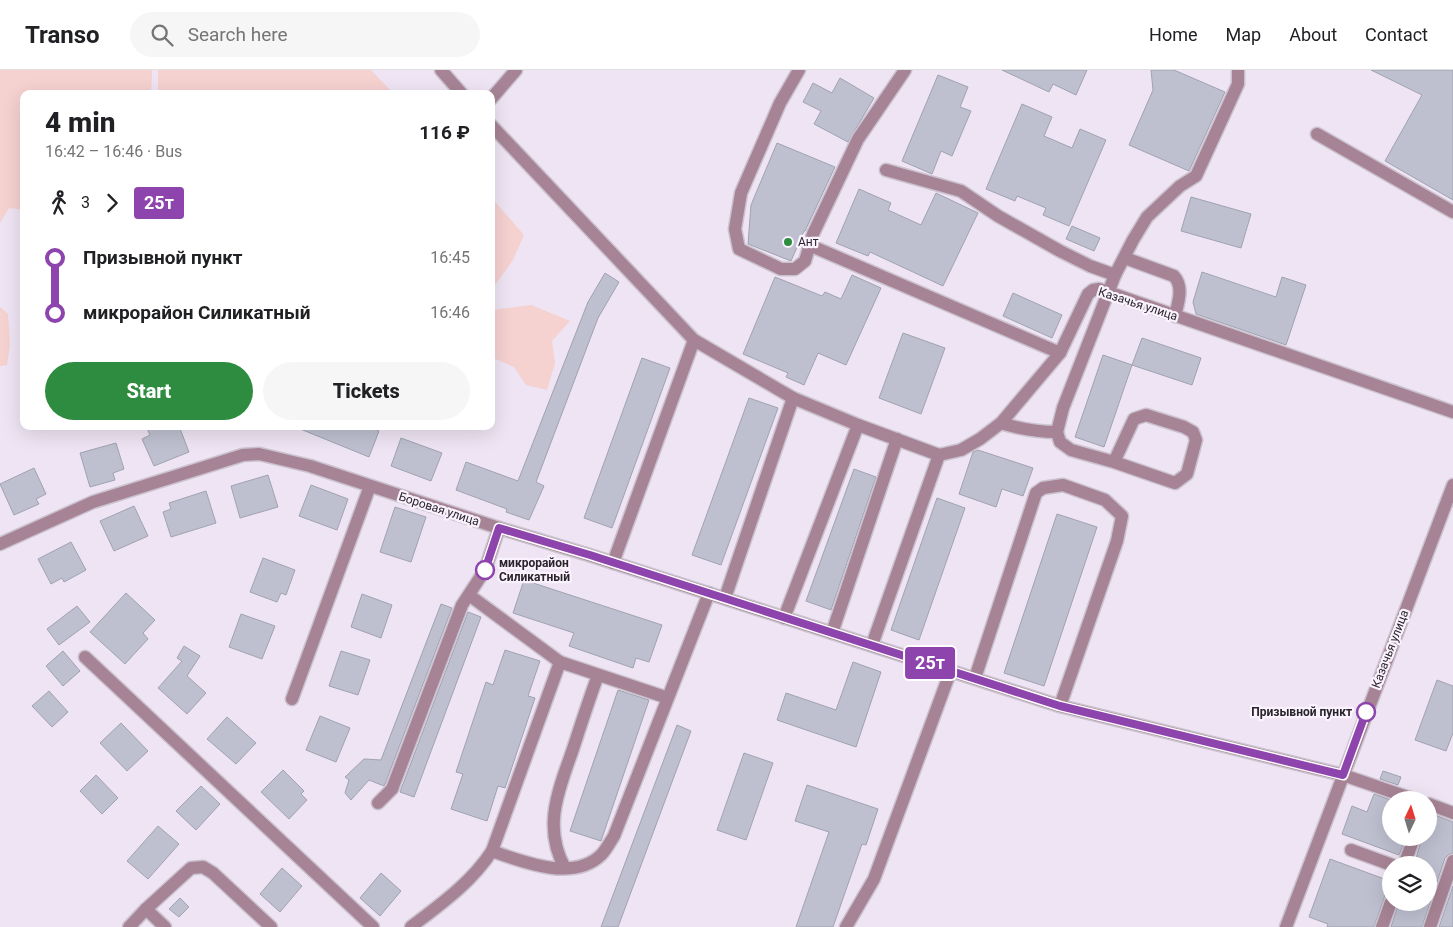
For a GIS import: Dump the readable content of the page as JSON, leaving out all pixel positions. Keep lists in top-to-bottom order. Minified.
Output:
{"streets":{"street":["Казачья улица","Боровая улица"]},"crossings":[["Казачья улица","Боровая улица"]],"places":["Ант","микрорайон Силикатный","Призывной пункт"],"lines":["bus line 25т"],"north":"top","page":{"header":"Transo","search":"Search here","nav":["Home","Map","About","Contact"],"on_map":"25т","heading":["4 min","16:42 – 16:46 · Bus","116 ₽"],"legs":["3","25т"],"list":[{"name":"Призывной пункт","value":"16:45"},{"name":"микрорайон Силикатный","value":"16:46"}],"buttons":["Start","Tickets"]}}
